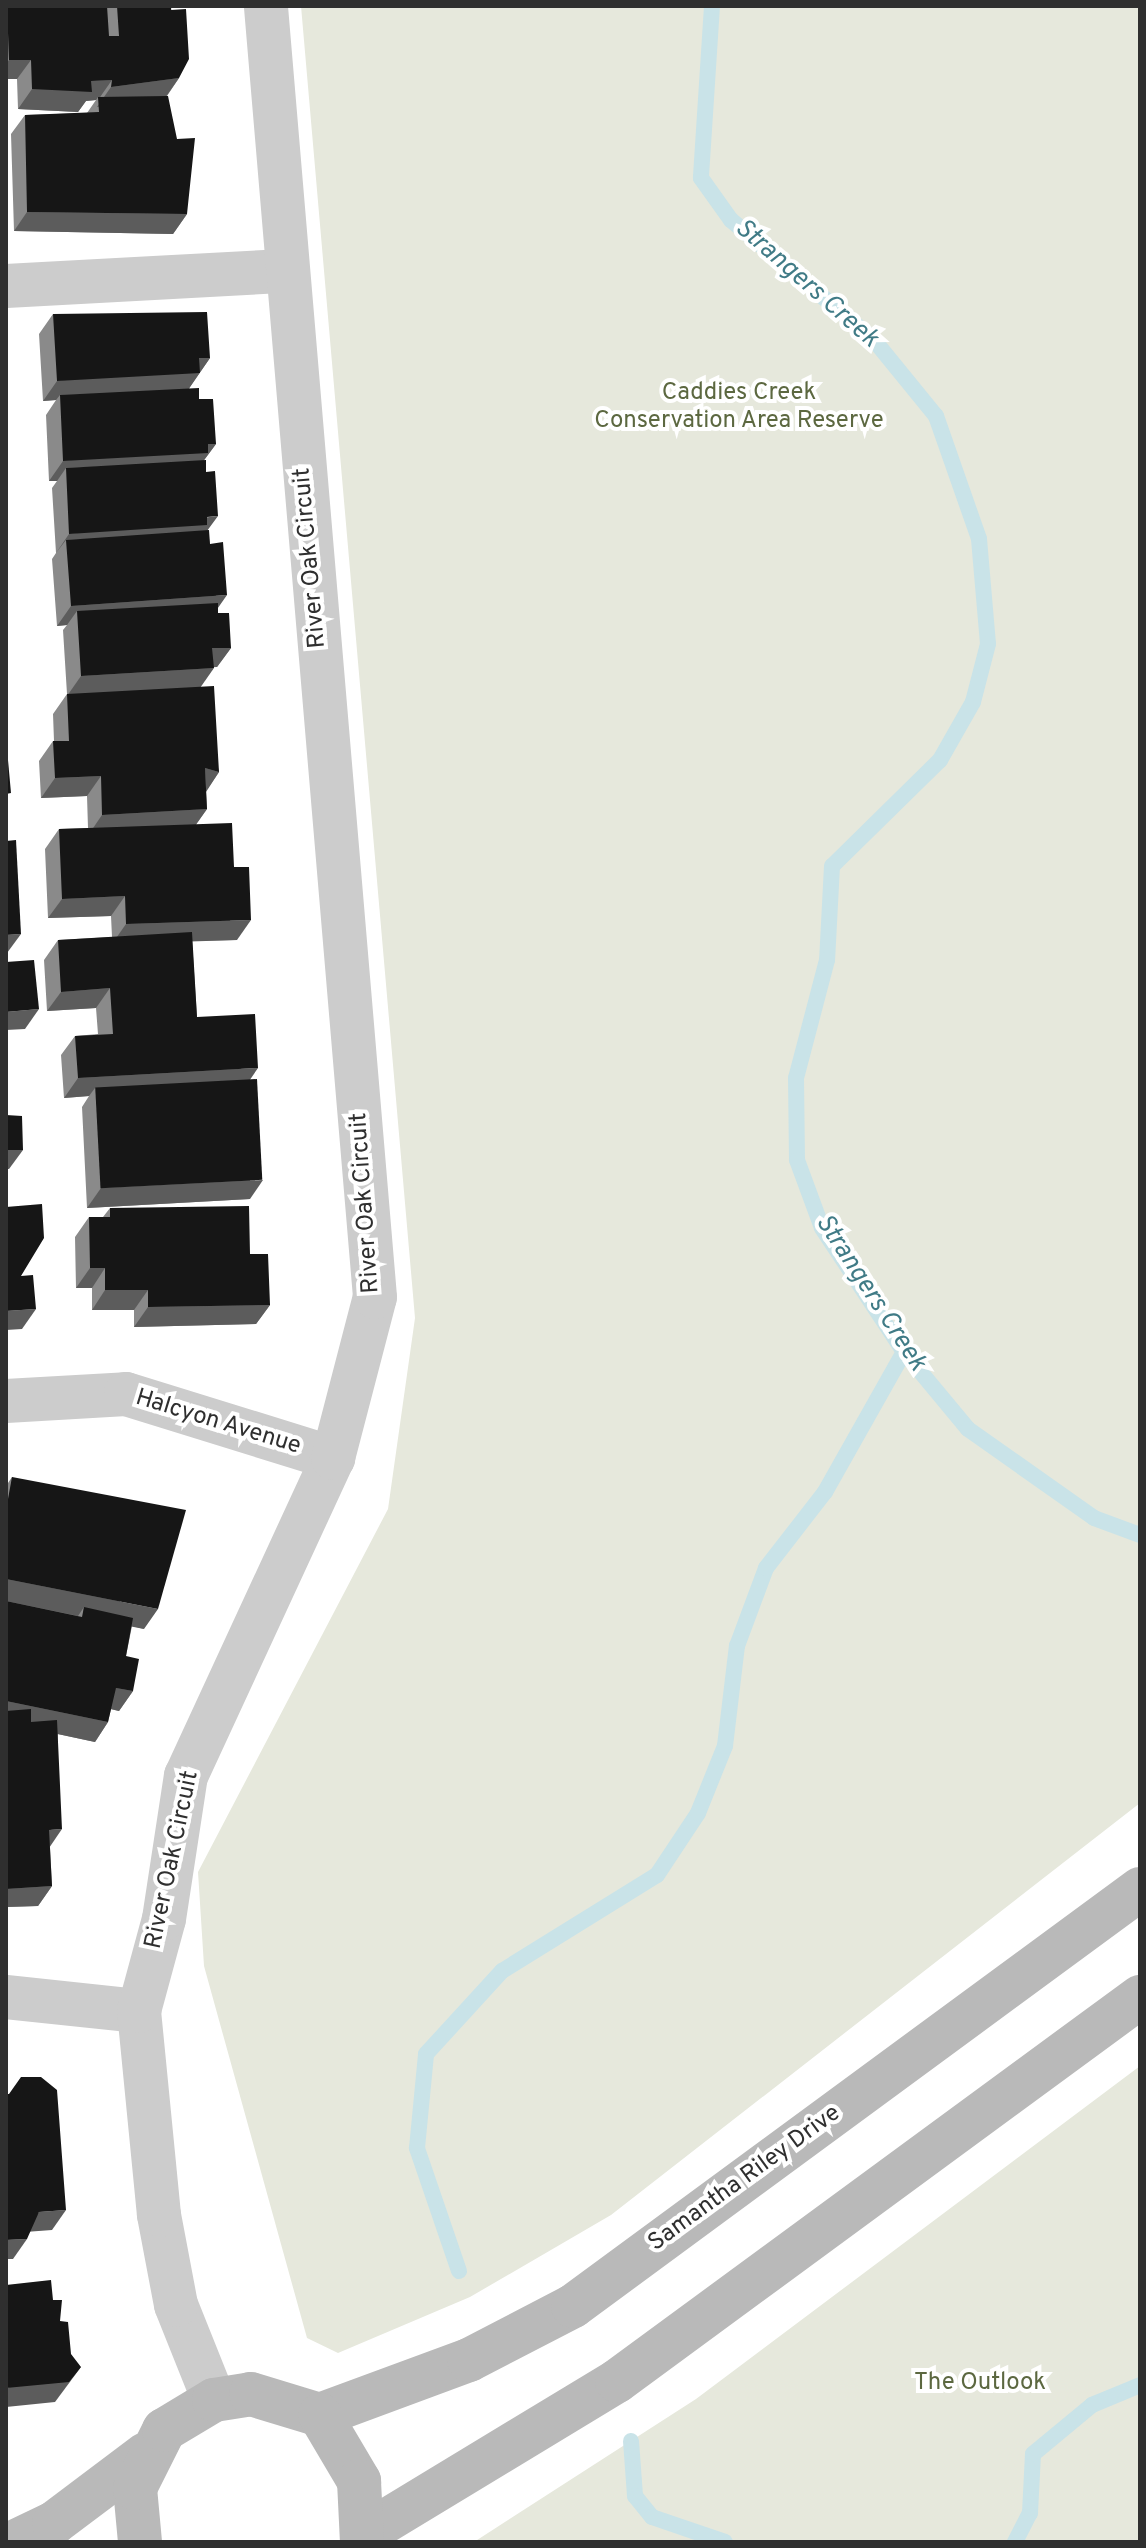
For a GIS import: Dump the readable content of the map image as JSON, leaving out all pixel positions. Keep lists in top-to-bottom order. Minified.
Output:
{"streets":{"main road":["Samantha Riley Drive"],"street":["River Oak Circuit","Halcyon Avenue"]},"crossings":[["River Oak Circuit","Halcyon Avenue"]],"water":["Strangers Creek"],"parks":["Caddies Creek Conservation Area Reserve","The Outlook"]}
